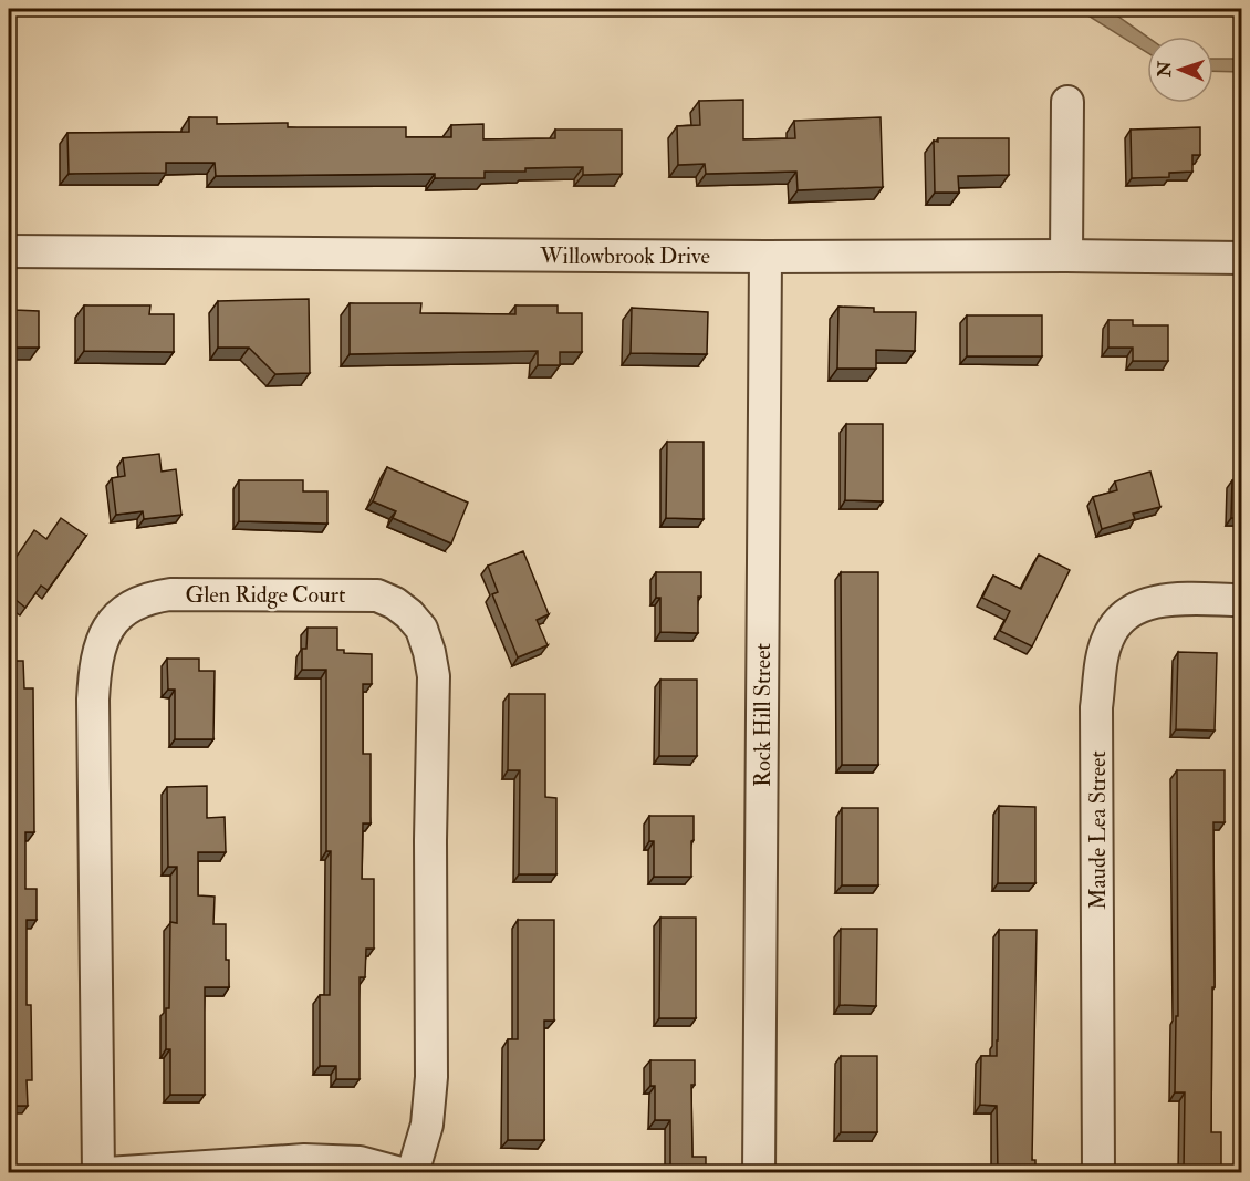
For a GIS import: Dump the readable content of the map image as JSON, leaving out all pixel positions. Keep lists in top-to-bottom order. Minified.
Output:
{"streets":{"street":["Willowbrook Drive","Glen Ridge Court","Rock Hill Street","Maude Lea Street"]},"crossings":[["Willowbrook Drive","Rock Hill Street"]],"north":"left"}
